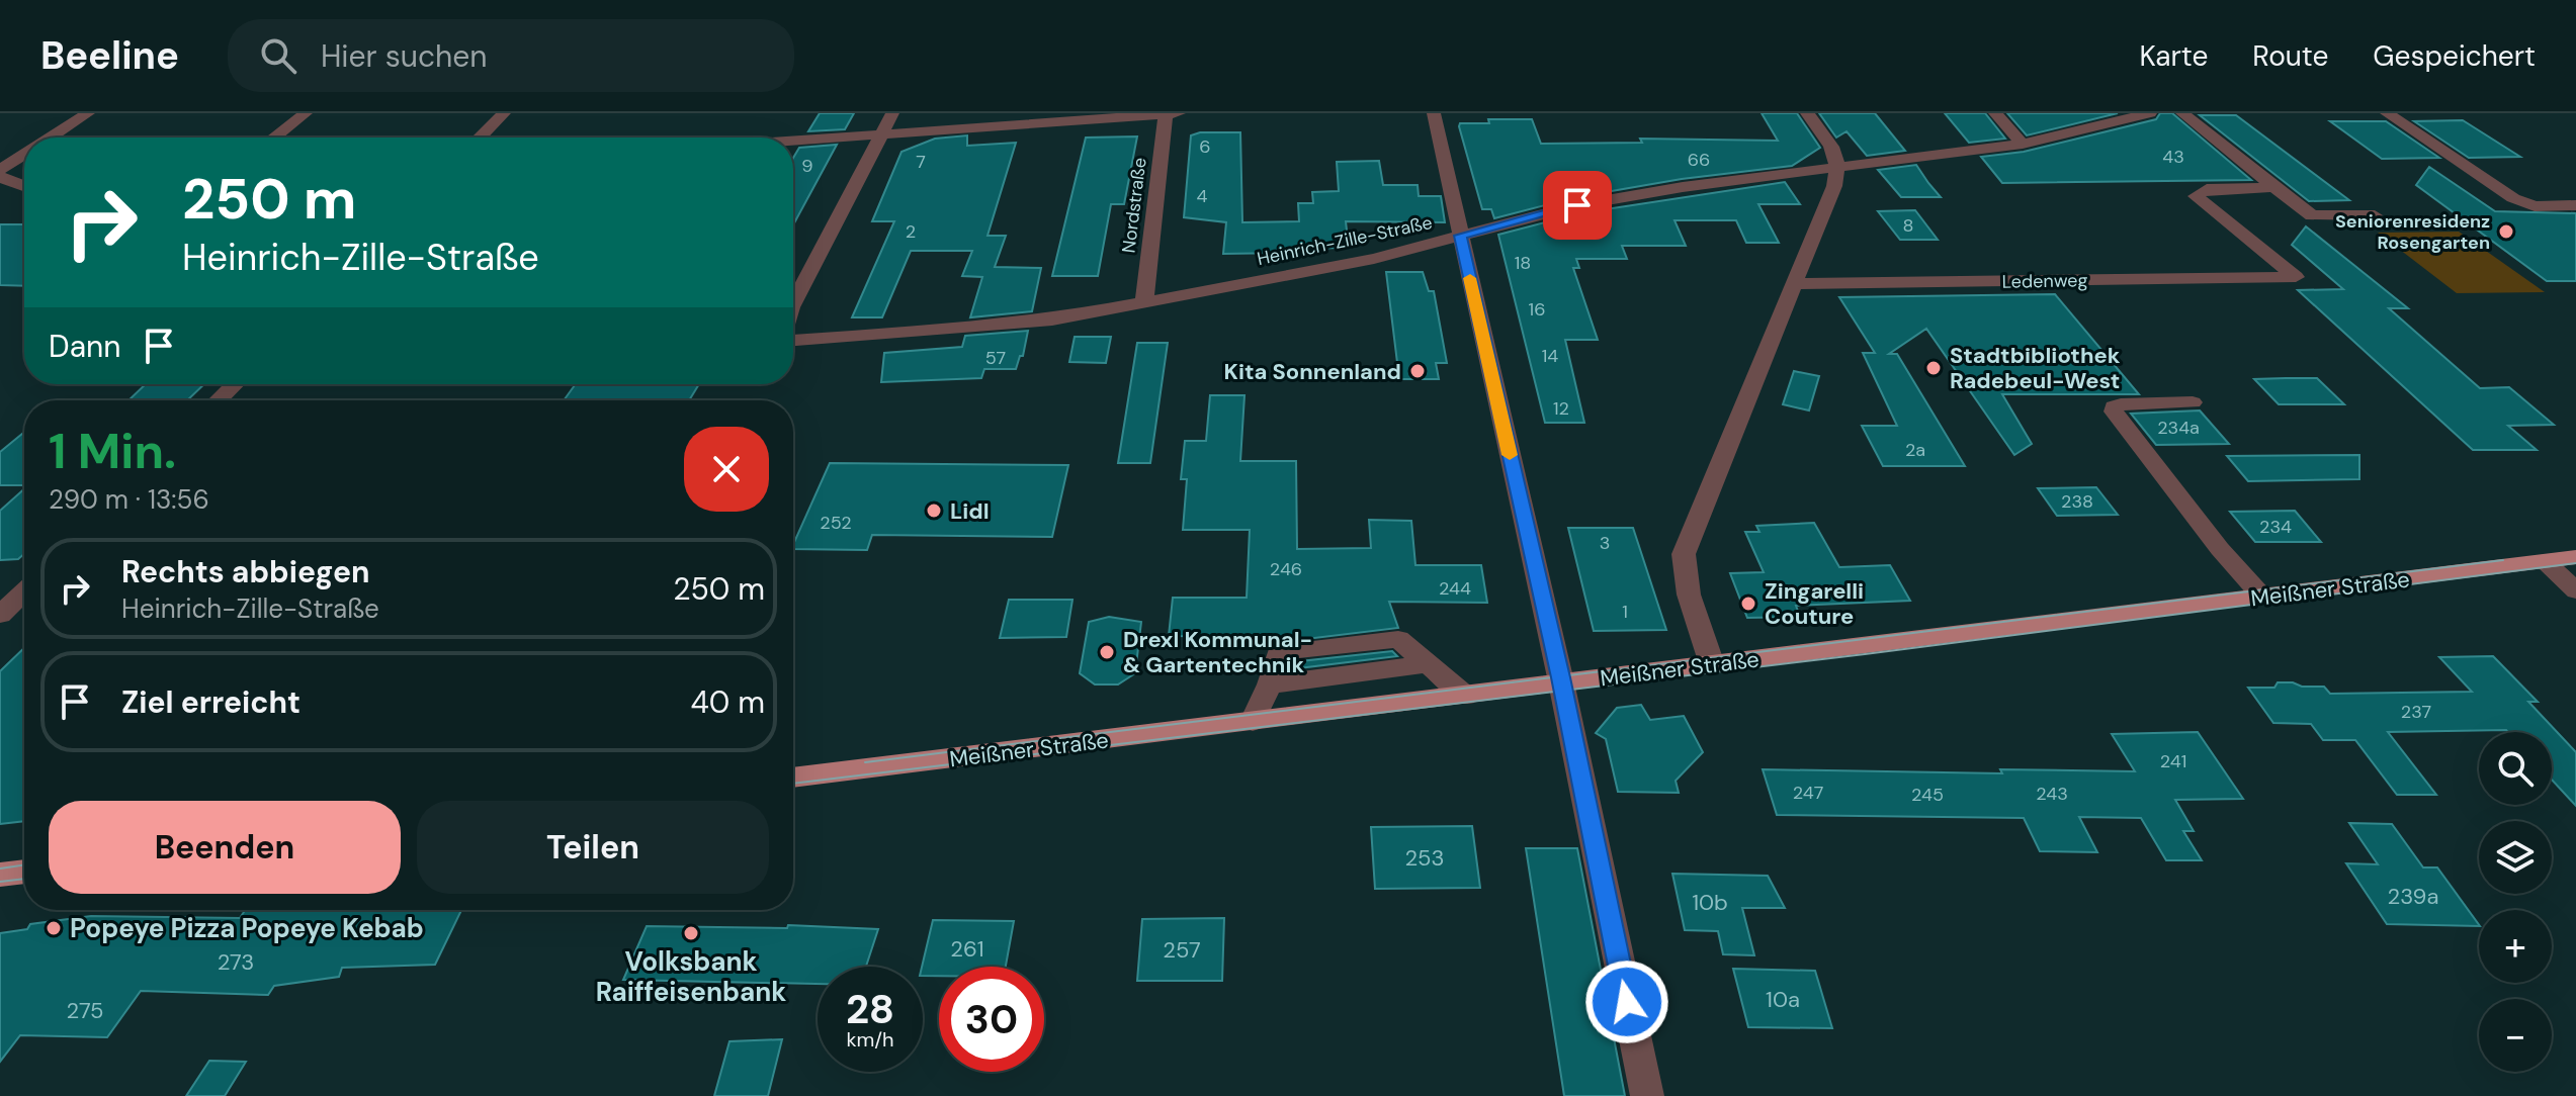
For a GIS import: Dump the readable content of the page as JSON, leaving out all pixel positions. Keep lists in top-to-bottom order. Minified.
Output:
{"streets":{"main road":["Meißner Straße"],"street":["Nordstraße","Heinrich-Zille-Straße","Ledenweg"]},"crossings":[["Nordstraße","Heinrich-Zille-Straße"]],"places":["Seniorenresidenz Rosengarten","Stadtbibliothek Radebeul-West","Kita Sonnenland","Lidl","Zingarelli Couture","Drexl Kommunal- & Gartentechnik","Popeye Pizza Popeye Kebab","Volksbank Raiffeisenbank"],"house_numbers":["6","43","66","7","9","4","8","2","18","16","14","57","12","234a","2a","238","252","234","3","246","244","1","237","241","247","243","245","253","239a","10b","261","257","273","10a","275"],"page":{"header":"Beeline","search":"Hier suchen","nav":["Karte","Route","Gespeichert"],"turn":["250 m","Heinrich-Zille-Straße"],"then":"Dann","heading":["1 Min.","290 m · 13:56"],"list":[{"name":"Rechts abbiegen","note":"Heinrich-Zille-Straße","value":"250 m"},{"name":"Ziel erreicht","value":"40 m"}],"map_buttons":["+","−"],"buttons":["Beenden","Teilen"],"speed":"28 km/h","limit":"30"}}
